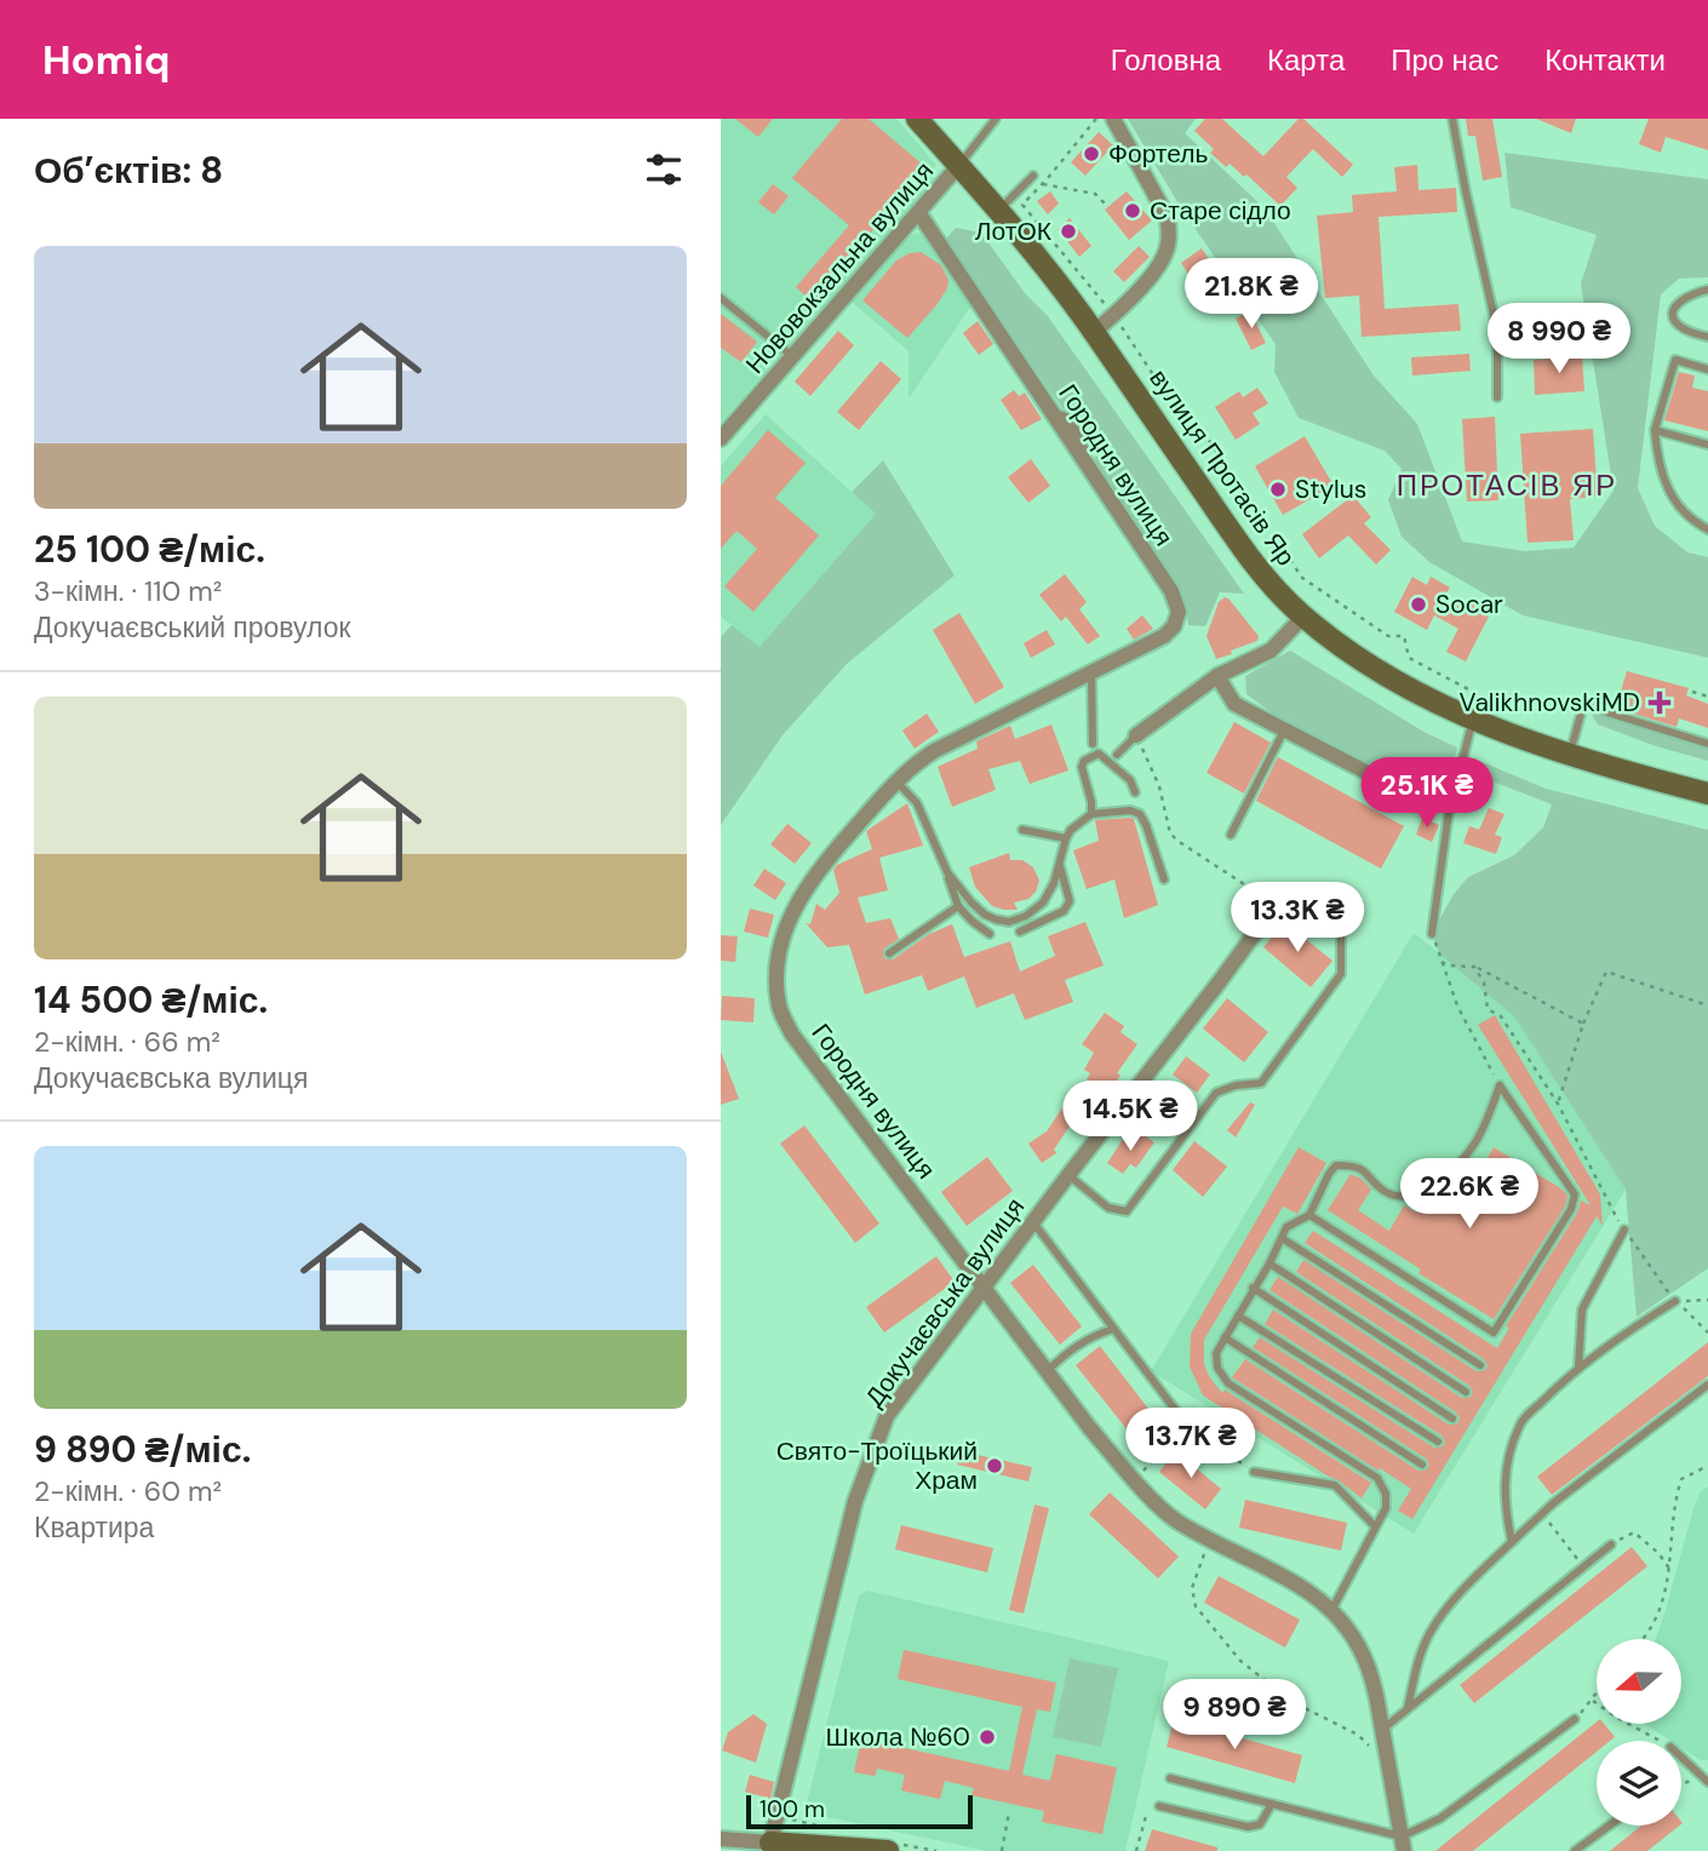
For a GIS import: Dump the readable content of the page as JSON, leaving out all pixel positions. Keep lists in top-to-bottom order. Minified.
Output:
{"streets":{"main road":["вулиця Протасів Яр"],"street":["Нововокзальна вулиця","Городня вулиця","Докучаєвська вулиця"]},"crossings":[["Нововокзальна вулиця","Городня вулиця"],["Нововокзальна вулиця","вулиця Протасів Яр"],["Городня вулиця","Докучаєвська вулиця"]],"districts":["ПРОТАСІВ ЯР"],"places":{"other":["Фортель","Старе сідло","ЛотОК","Stylus","Socar","Свято-Троїцький Храм","Школа №60"],"health":["ValikhnovskiMD"]},"scale_bar":"100 m","north":"left","page":{"header":"Homiq","nav":["Головна","Карта","Про нас","Контакти"],"heading":"Об’єктів: 8","list":[{"name":"25 100 ₴/міс.","note":"3-кімн. · 110 m² · Докучаєвський провулок"},{"name":"14 500 ₴/міс.","note":"2-кімн. · 66 m² · Докучаєвська вулиця"},{"name":"9 890 ₴/міс.","note":"2-кімн. · 60 m² · Квартира"}],"price":["21.8K ₴","8 990 ₴","25.1K ₴","13.3K ₴","14.5K ₴","22.6K ₴","13.7K ₴","9 890 ₴"],"scale":"100 m"}}
